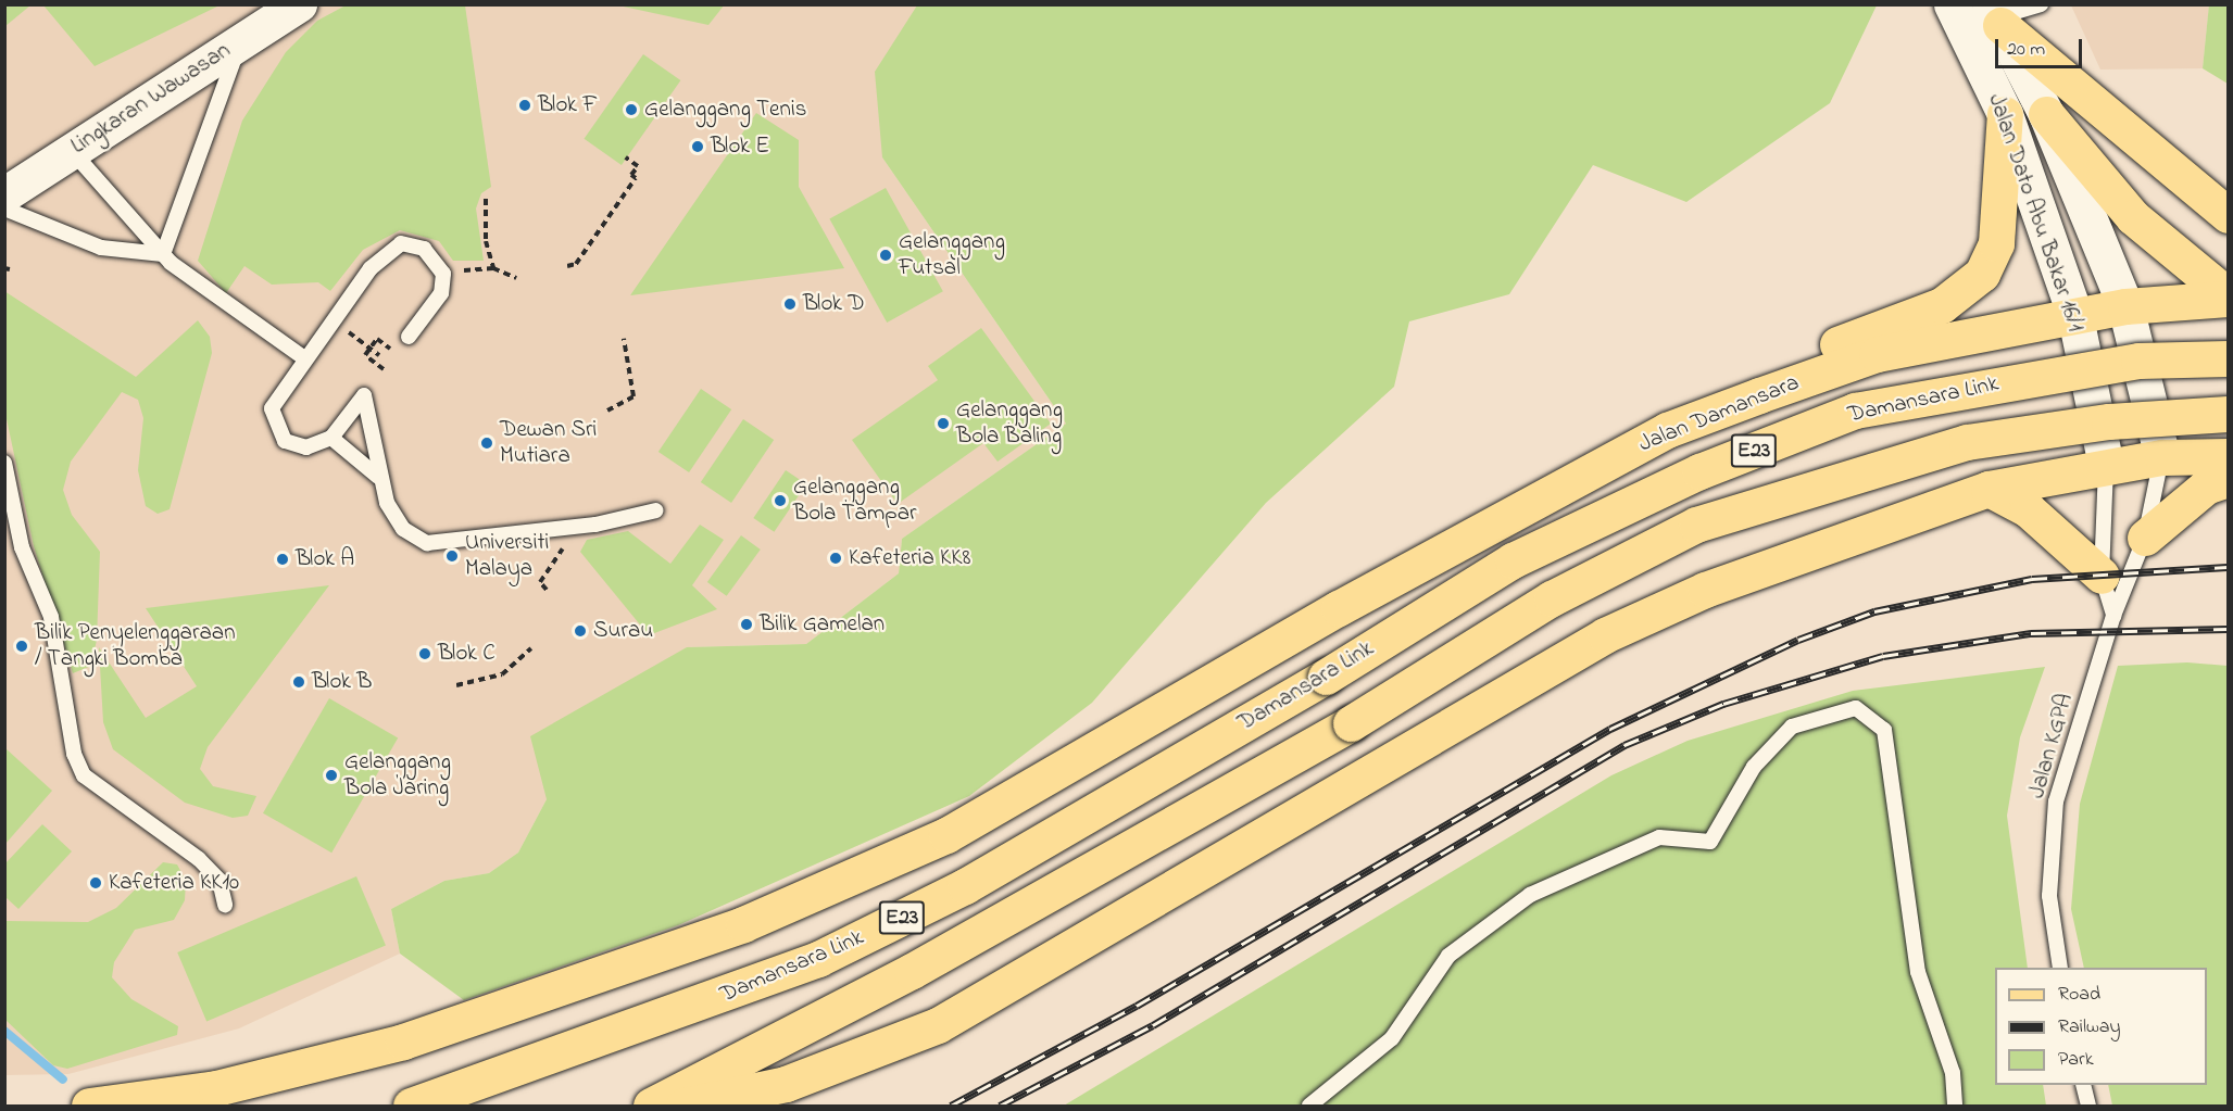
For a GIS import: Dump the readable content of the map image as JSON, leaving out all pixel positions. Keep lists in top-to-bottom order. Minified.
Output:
{"streets":{"main road":["Lingkaran Wawasan","Jalan Dato Abu Bakar 16/1","Damansara Link","Jalan Damansara","E23"],"lane":["Jalan KGPA"]},"crossings":[["Jalan Dato Abu Bakar 16/1","Jalan Damansara"],["Jalan Dato Abu Bakar 16/1","Jalan KGPA"]],"places":["Blok F","Gelanggang Tenis","Blok E","Gelanggang Futsal","Blok D","Gelanggang Bola Baling","Dewan Sri Mutiara","Gelanggang Bola Tampar","Universiti Malaya","Kafeteria KK8","Blok A","Bilik Gamelan","Surau","Bilik Penyelenggaraan / Tangki Bomba","Blok C","Blok B","Gelanggang Bola Jaring","Kafeteria KK10"],"legend":["Road","Railway","Park"],"scale_bar":"20 m"}
